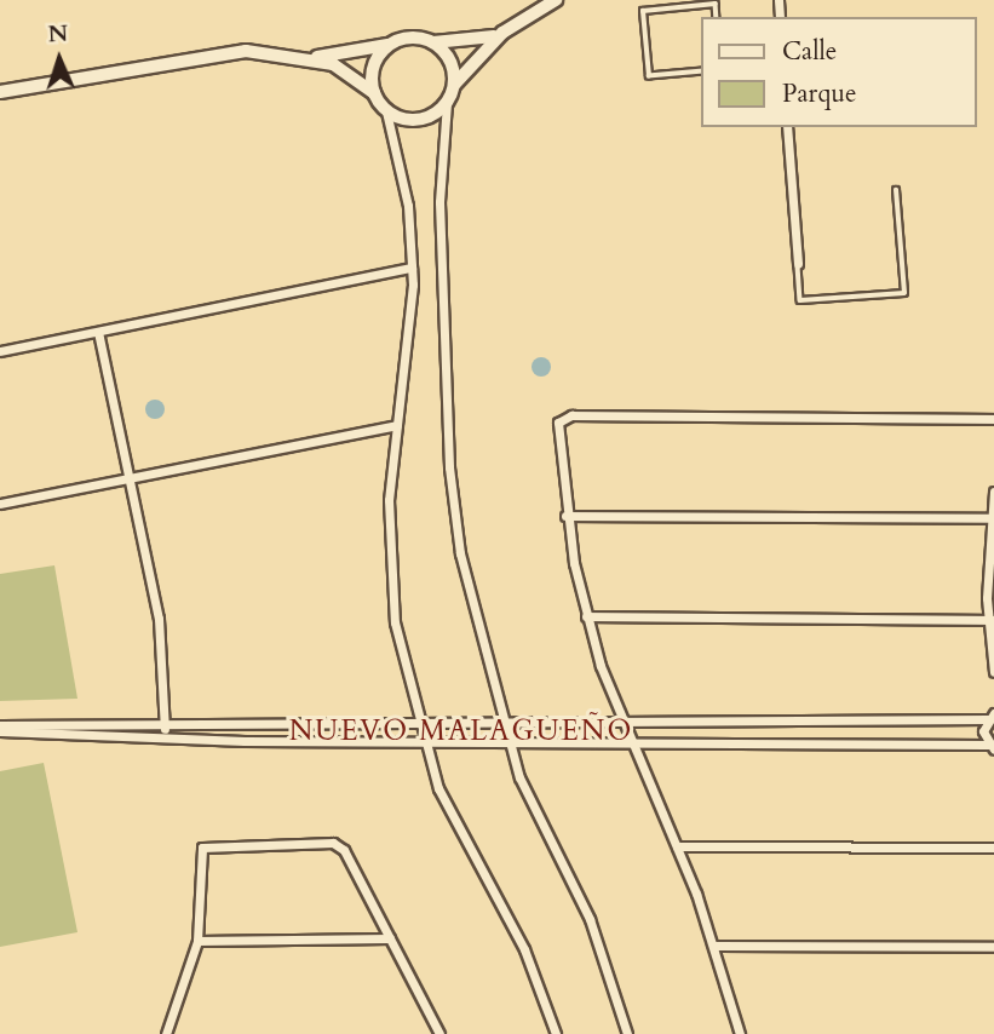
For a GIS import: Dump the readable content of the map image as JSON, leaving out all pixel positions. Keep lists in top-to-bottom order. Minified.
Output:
{"districts":["NUEVO MALAGUEÑO"],"legend":["Calle","Parque"],"north":"top"}
